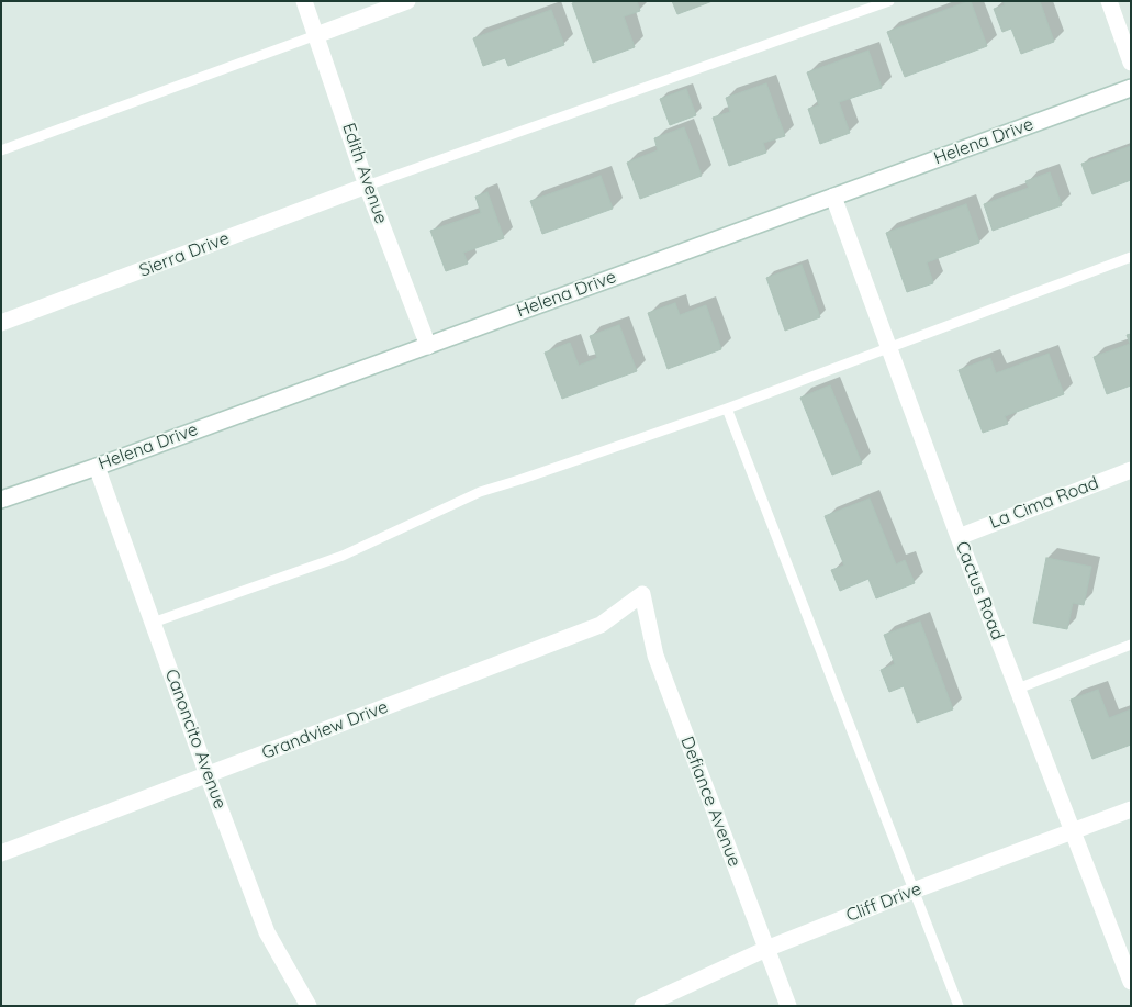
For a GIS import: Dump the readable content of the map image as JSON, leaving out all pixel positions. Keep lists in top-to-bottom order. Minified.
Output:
{"streets":{"street":["Helena Drive","Edith Avenue","Sierra Drive","La Cima Road","Cactus Road","Grandview Drive","Canoncito Avenue","Defiance Avenue","Cliff Drive"]},"crossings":[["Helena Drive","Edith Avenue"],["Helena Drive","Cactus Road"],["Helena Drive","Canoncito Avenue"],["Edith Avenue","Sierra Drive"],["La Cima Road","Cactus Road"],["Cactus Road","Cliff Drive"],["Grandview Drive","Canoncito Avenue"],["Grandview Drive","Defiance Avenue"],["Defiance Avenue","Cliff Drive"]]}
